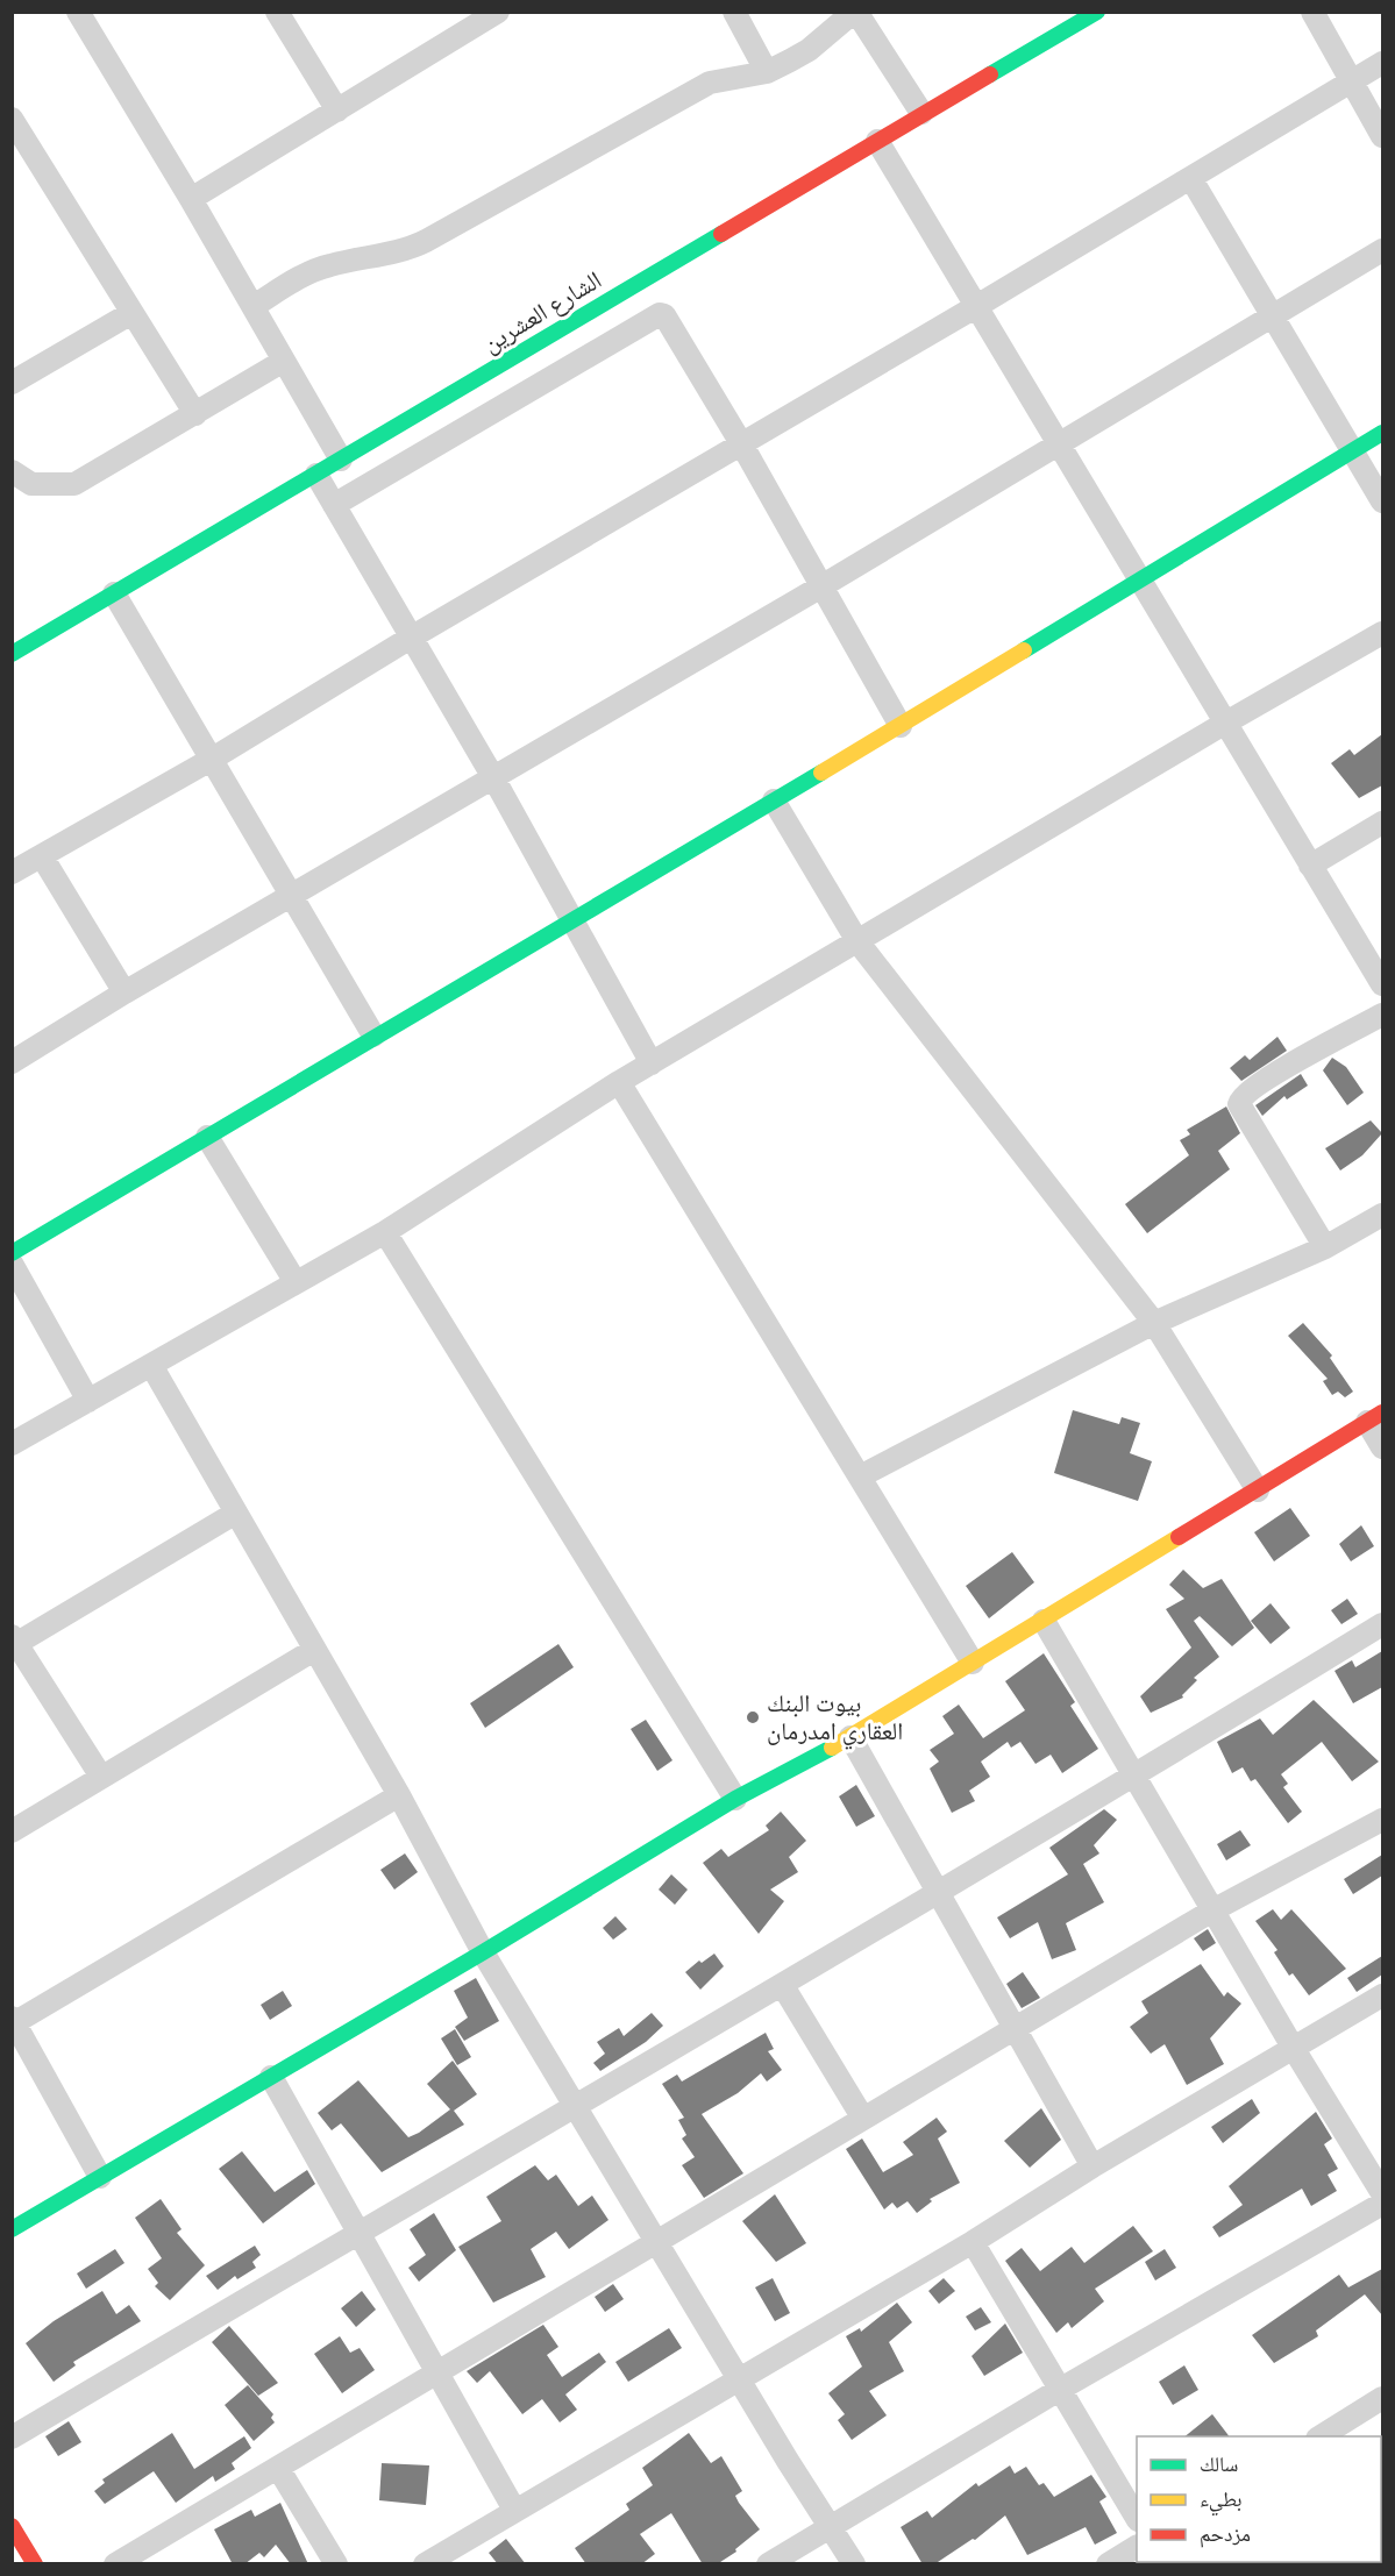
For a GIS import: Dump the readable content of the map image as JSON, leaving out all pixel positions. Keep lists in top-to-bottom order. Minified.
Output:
{"streets":{"street":["الشارع العشرين"]},"places":["بيوت البنك العقاري امدرمان"],"legend":["سالك","بطيء","مزدحم"]}
